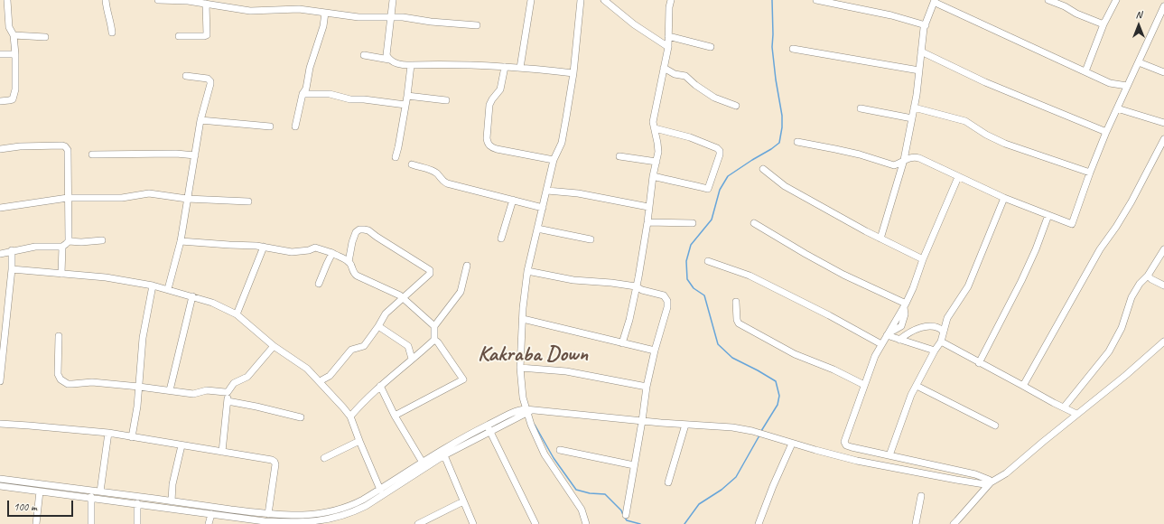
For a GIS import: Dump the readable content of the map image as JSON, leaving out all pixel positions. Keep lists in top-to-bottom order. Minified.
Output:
{"districts":["Kakraba Down"],"scale_bar":"100 m","north":"top"}
